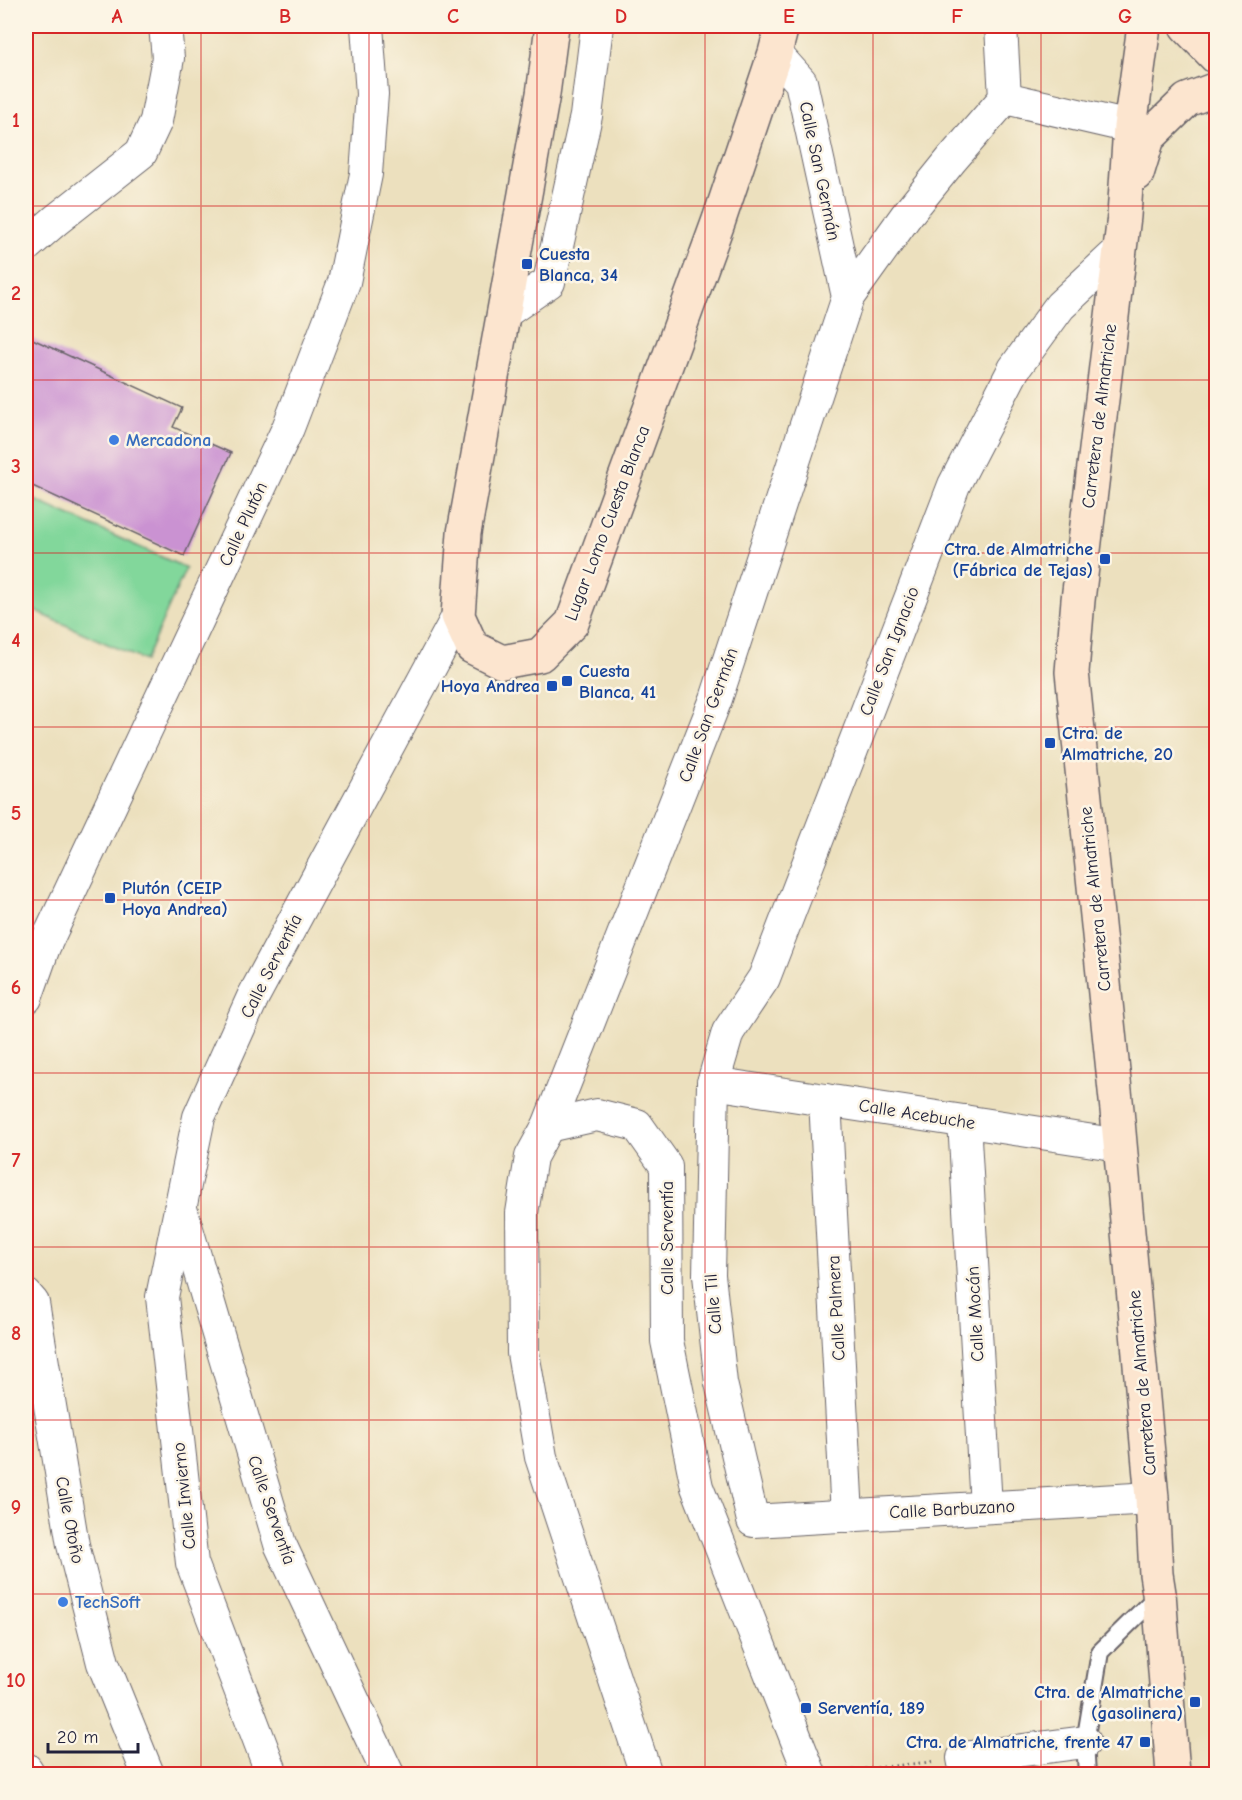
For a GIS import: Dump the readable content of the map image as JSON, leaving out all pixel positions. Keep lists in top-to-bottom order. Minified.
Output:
{"streets":{"main road":["Carretera de Almatriche","Lugar Lomo Cuesta Blanca"],"street":["Calle San Germán","Calle Plutón","Calle San Ignacio","Calle Serventía","Calle Acebuche","Calle Til","Calle Palmera","Calle Mocán","Calle Invierno","Calle Barbuzano","Calle Otoño"]},"crossings":[["Calle San Germán","Lugar Lomo Cuesta Blanca"],["Calle San Germán","Calle Serventía"],["Carretera de Almatriche","Calle San Ignacio"],["Carretera de Almatriche","Calle Acebuche"],["Carretera de Almatriche","Calle Barbuzano"],["Lugar Lomo Cuesta Blanca","Calle Serventía"],["Calle San Ignacio","Calle Acebuche"],["Calle San Ignacio","Calle Til"],["Calle Serventía","Calle Invierno"],["Calle Acebuche","Calle Til"],["Calle Acebuche","Calle Palmera"],["Calle Acebuche","Calle Mocán"],["Calle Til","Calle Barbuzano"],["Calle Palmera","Calle Barbuzano"],["Calle Mocán","Calle Barbuzano"]],"places":{"transit":["Cuesta Blanca, 34","Ctra. de Almatriche (Fábrica de Tejas)","Cuesta Blanca, 41","Hoya Andrea","Ctra. de Almatriche, 20","Plutón (CEIP Hoya Andrea)","Ctra. de Almatriche (gasolinera)","Serventía, 189","Ctra. de Almatriche, frente 47"],"other":["Mercadona","TechSoft"]},"scale_bar":"20 m","grid":{"columns":["A","B","C","D","E","F","G"],"rows":["1","2","3","4","5","6","7","8","9","10"]}}
